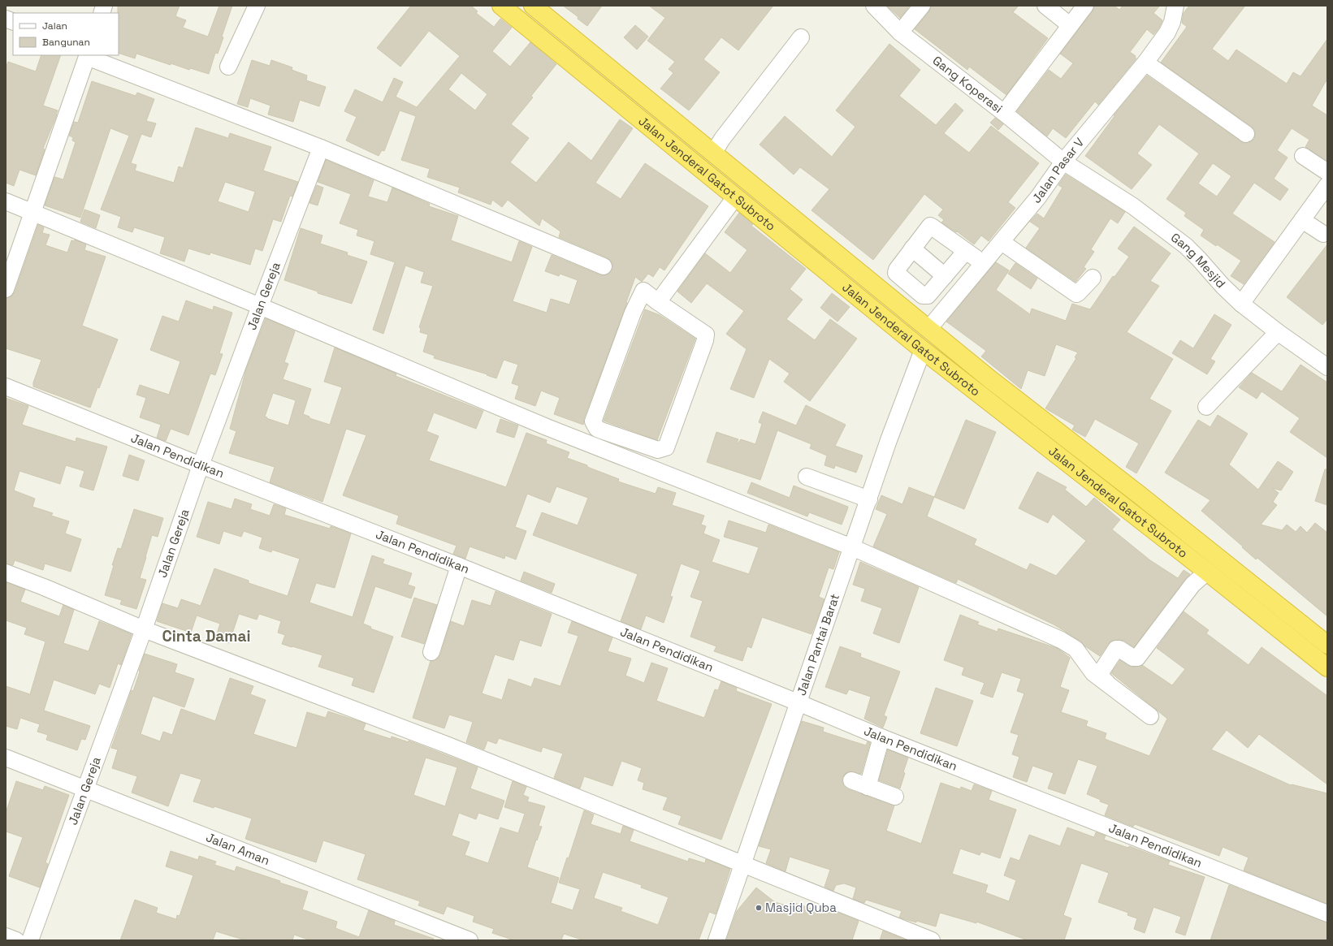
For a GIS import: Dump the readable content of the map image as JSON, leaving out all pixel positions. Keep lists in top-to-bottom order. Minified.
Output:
{"streets":{"highway":["Jalan Jenderal Gatot Subroto"],"street":["Gang Koperasi","Jalan Pasar V","Gang Mesjid","Jalan Gereja","Jalan Pendidikan","Jalan Pantai Barat","Jalan Aman"]},"crossings":[["Gang Koperasi","Jalan Pasar V"],["Gang Koperasi","Gang Mesjid"],["Jalan Pasar V","Jalan Jenderal Gatot Subroto"],["Jalan Pasar V","Gang Mesjid"],["Jalan Jenderal Gatot Subroto","Jalan Pantai Barat"],["Jalan Gereja","Jalan Pendidikan"],["Jalan Gereja","Jalan Aman"],["Jalan Pendidikan","Jalan Pantai Barat"]],"districts":["Cinta Damai"],"places":["Masjid Quba"],"legend":["Jalan","Bangunan"]}
